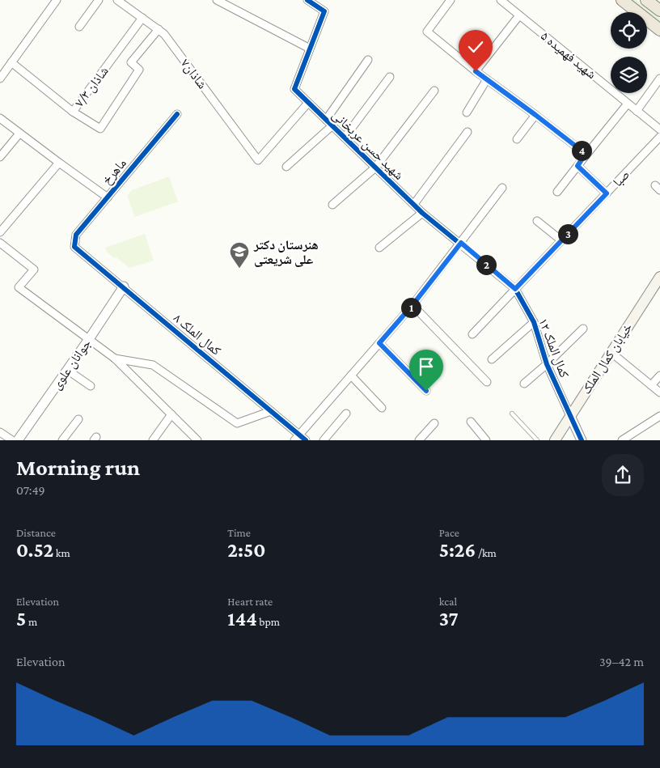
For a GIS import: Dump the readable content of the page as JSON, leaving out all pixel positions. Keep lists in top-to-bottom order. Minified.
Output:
{"streets":{"main road":["خیابان کمال الملک"],"street":["شهید فهمیده ۵","شاذان۷","شاذان ۷/۳","شهید حسن عربخانی","ماهرخ","صبا","کمال الملک ۸","کمال الملک ۱۲","جوانان علوی"]},"crossings":[["شاذان۷","شاذان ۷/۳"],["شاذان۷","شهید حسن عربخانی"],["شهید حسن عربخانی","صبا"],["شهید حسن عربخانی","کمال الملک ۱۲"],["ماهرخ","کمال الملک ۸"],["صبا","کمال الملک ۱۲"],["کمال الملک ۸","جوانان علوی"],["کمال الملک ۱۲","خیابان کمال الملک"]],"places":{"school or university":["هنرستان دکتر علی شریعتی"]},"page":{"pins":["4","3","2","1"],"heading":["Morning run","07:49"],"stats":[["Distance","0.52 km"],["Time","2:50"],["Pace","5:26 /km"],["Elevation","5 m"],["Heart rate","144 bpm"],["kcal","37"]],"chart":["Elevation","39–42 m"]}}
